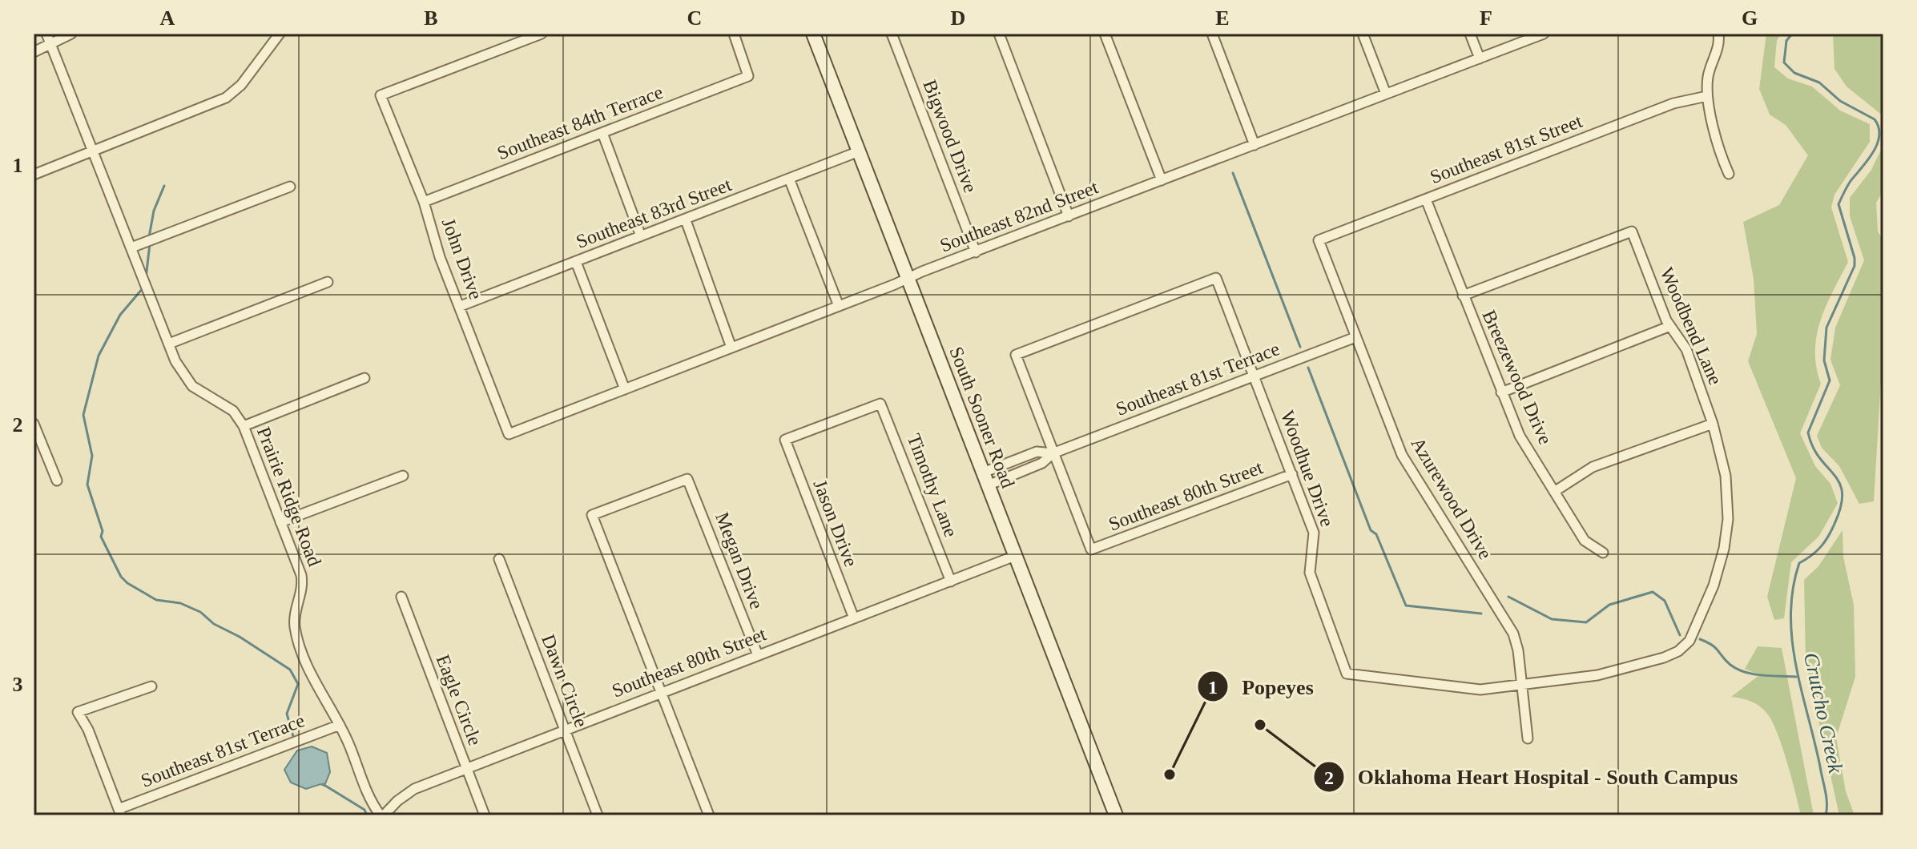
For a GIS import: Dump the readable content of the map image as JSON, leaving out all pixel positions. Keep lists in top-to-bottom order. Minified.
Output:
{"streets":{"main road":["South Sooner Road"],"street":["Southeast 84th Terrace","Bigwood Drive","Southeast 81st Street","Southeast 83rd Street","Southeast 82nd Street","John Drive","Woodbend Lane","Breezewood Drive","Southeast 81st Terrace","Woodhue Drive","Timothy Lane","Southeast 80th Street","Prairie Ridge Road","Azurewood Drive","Jason Drive","Megan Drive","Dawn Circle","Eagle Circle"]},"crossings":[["Southeast 84th Terrace","John Drive"],["Bigwood Drive","Southeast 82nd Street"],["Southeast 81st Street","Breezewood Drive"],["Southeast 81st Street","Azurewood Drive"],["Southeast 83rd Street","John Drive"],["Southeast 83rd Street","South Sooner Road"],["Southeast 82nd Street","John Drive"],["Southeast 82nd Street","South Sooner Road"],["Woodbend Lane","Breezewood Drive"],["Woodbend Lane","Woodhue Drive"],["Woodbend Lane","Azurewood Drive"],["Southeast 81st Terrace","South Sooner Road"],["Southeast 81st Terrace","Woodhue Drive"],["Southeast 81st Terrace","Southeast 80th Street"],["Southeast 81st Terrace","Prairie Ridge Road"],["Southeast 81st Terrace","Azurewood Drive"],["South Sooner Road","Southeast 80th Street"],["Woodhue Drive","Southeast 80th Street"],["Timothy Lane","Southeast 80th Street"],["Timothy Lane","Jason Drive"],["Southeast 80th Street","Prairie Ridge Road"],["Southeast 80th Street","Jason Drive"],["Southeast 80th Street","Megan Drive"],["Southeast 80th Street","Dawn Circle"],["Southeast 80th Street","Eagle Circle"]],"water":["Crutcho Creek"],"places":["Oklahoma Heart Hospital - South Campus","Popeyes"],"grid":{"columns":["A","B","C","D","E","F","G"],"rows":["1","2","3"]}}
